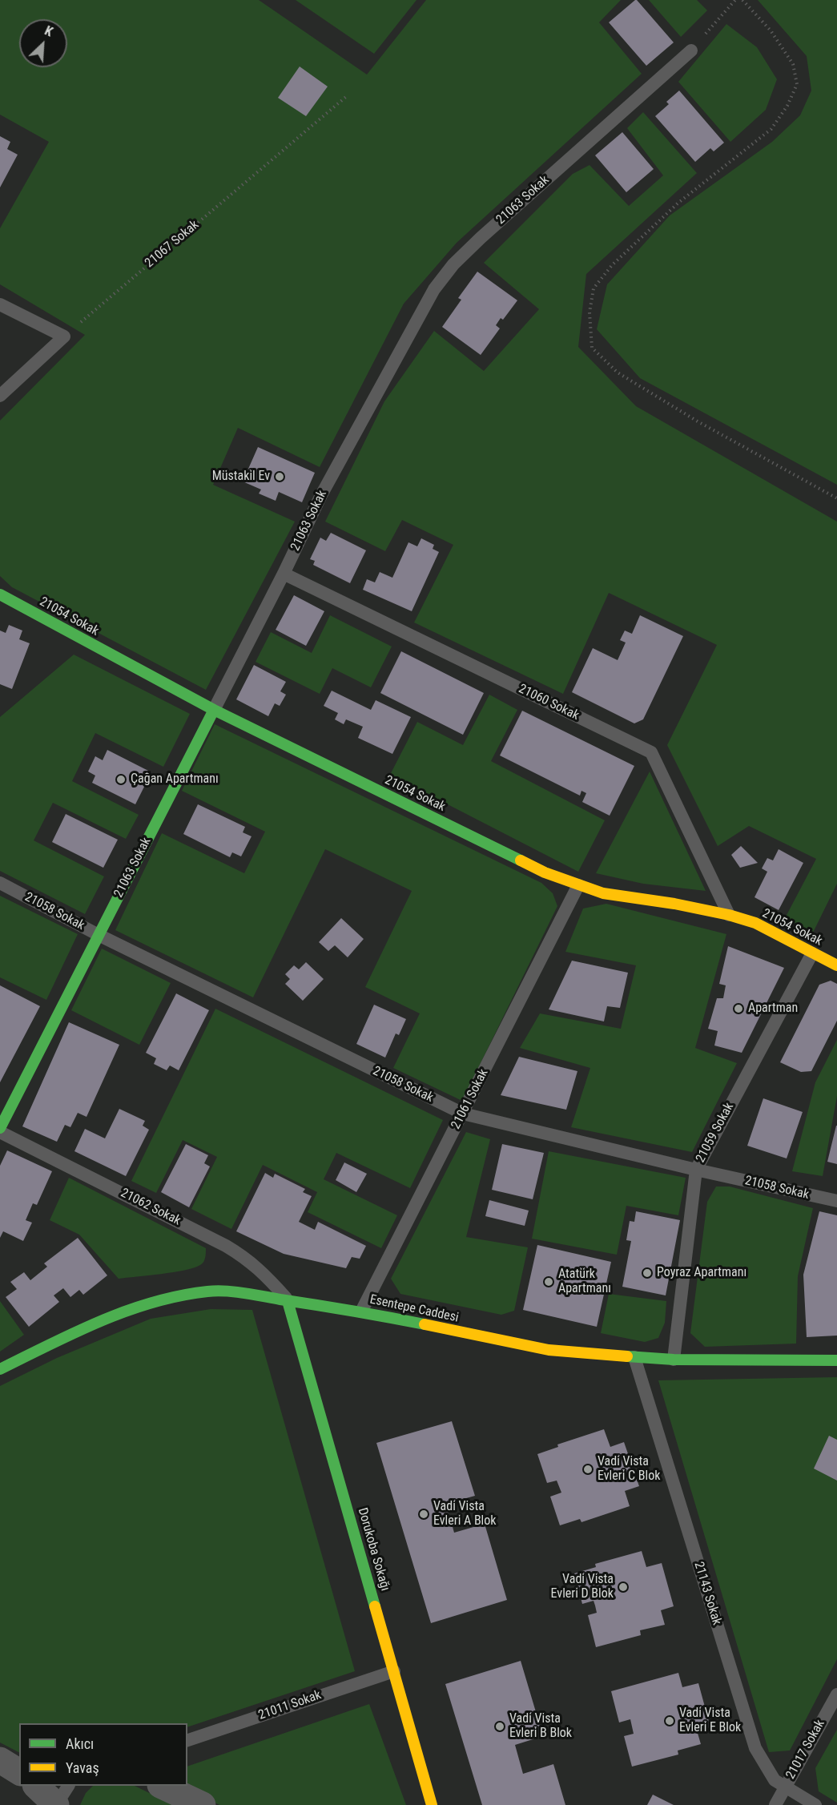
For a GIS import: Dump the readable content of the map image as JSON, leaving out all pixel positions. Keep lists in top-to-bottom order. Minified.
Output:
{"streets":{"street":["21063 Sokak","21054 Sokak","Esentepe Caddesi","Dorukoba Sokağı"],"lane":["21060 Sokak","21058 Sokak","21061 Sokak","21059 Sokak","21062 Sokak","21143 Sokak","21011 Sokak","21017 Sokak"],"path":["21067 Sokak"]},"crossings":[["21063 Sokak","21054 Sokak"],["21063 Sokak","21060 Sokak"],["21063 Sokak","21058 Sokak"],["21054 Sokak","21060 Sokak"],["21054 Sokak","21061 Sokak"],["21054 Sokak","21059 Sokak"],["21058 Sokak","21061 Sokak"],["21058 Sokak","21059 Sokak"],["21061 Sokak","Esentepe Caddesi"],["21059 Sokak","Esentepe Caddesi"],["21062 Sokak","Esentepe Caddesi"],["21062 Sokak","Dorukoba Sokağı"],["Esentepe Caddesi","Dorukoba Sokağı"],["Esentepe Caddesi","21143 Sokak"],["Dorukoba Sokağı","21011 Sokak"],["21143 Sokak","21017 Sokak"]],"places":["Müstakil Ev","Çağan Apartmanı","Apartman","Poyraz Apartmanı","Atatürk Apartmanı","Vadi Vista Evleri C Blok","Vadi Vista Evleri A Blok","Vadi Vista Evleri D Blok","Vadi Vista Evleri E Blok","Vadi Vista Evleri B Blok"],"legend":["Akıcı","Yavaş"],"north":"top right"}
